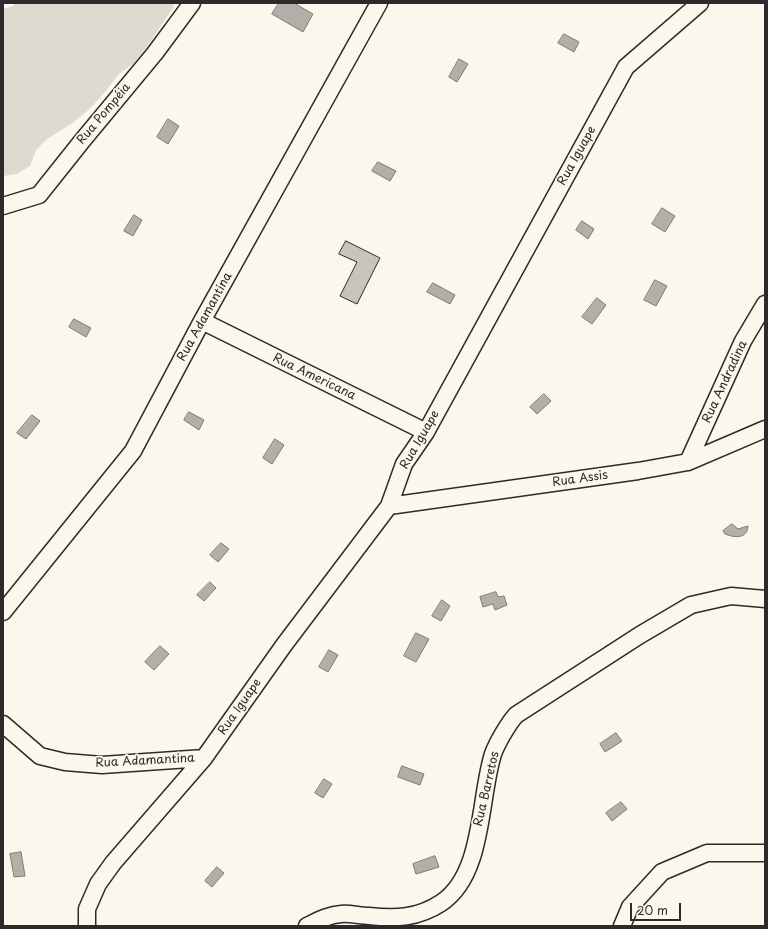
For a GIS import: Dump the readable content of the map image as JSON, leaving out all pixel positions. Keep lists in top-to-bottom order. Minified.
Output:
{"streets":{"street":["Rua Pompéia","Rua Iguape","Rua Adamantina","Rua Americana","Rua Andradina","Rua Assis","Rua Barretos"]},"crossings":[["Rua Iguape","Rua Adamantina"],["Rua Iguape","Rua Americana"],["Rua Iguape","Rua Assis"],["Rua Adamantina","Rua Americana"],["Rua Andradina","Rua Assis"]],"scale_bar":"20 m"}
